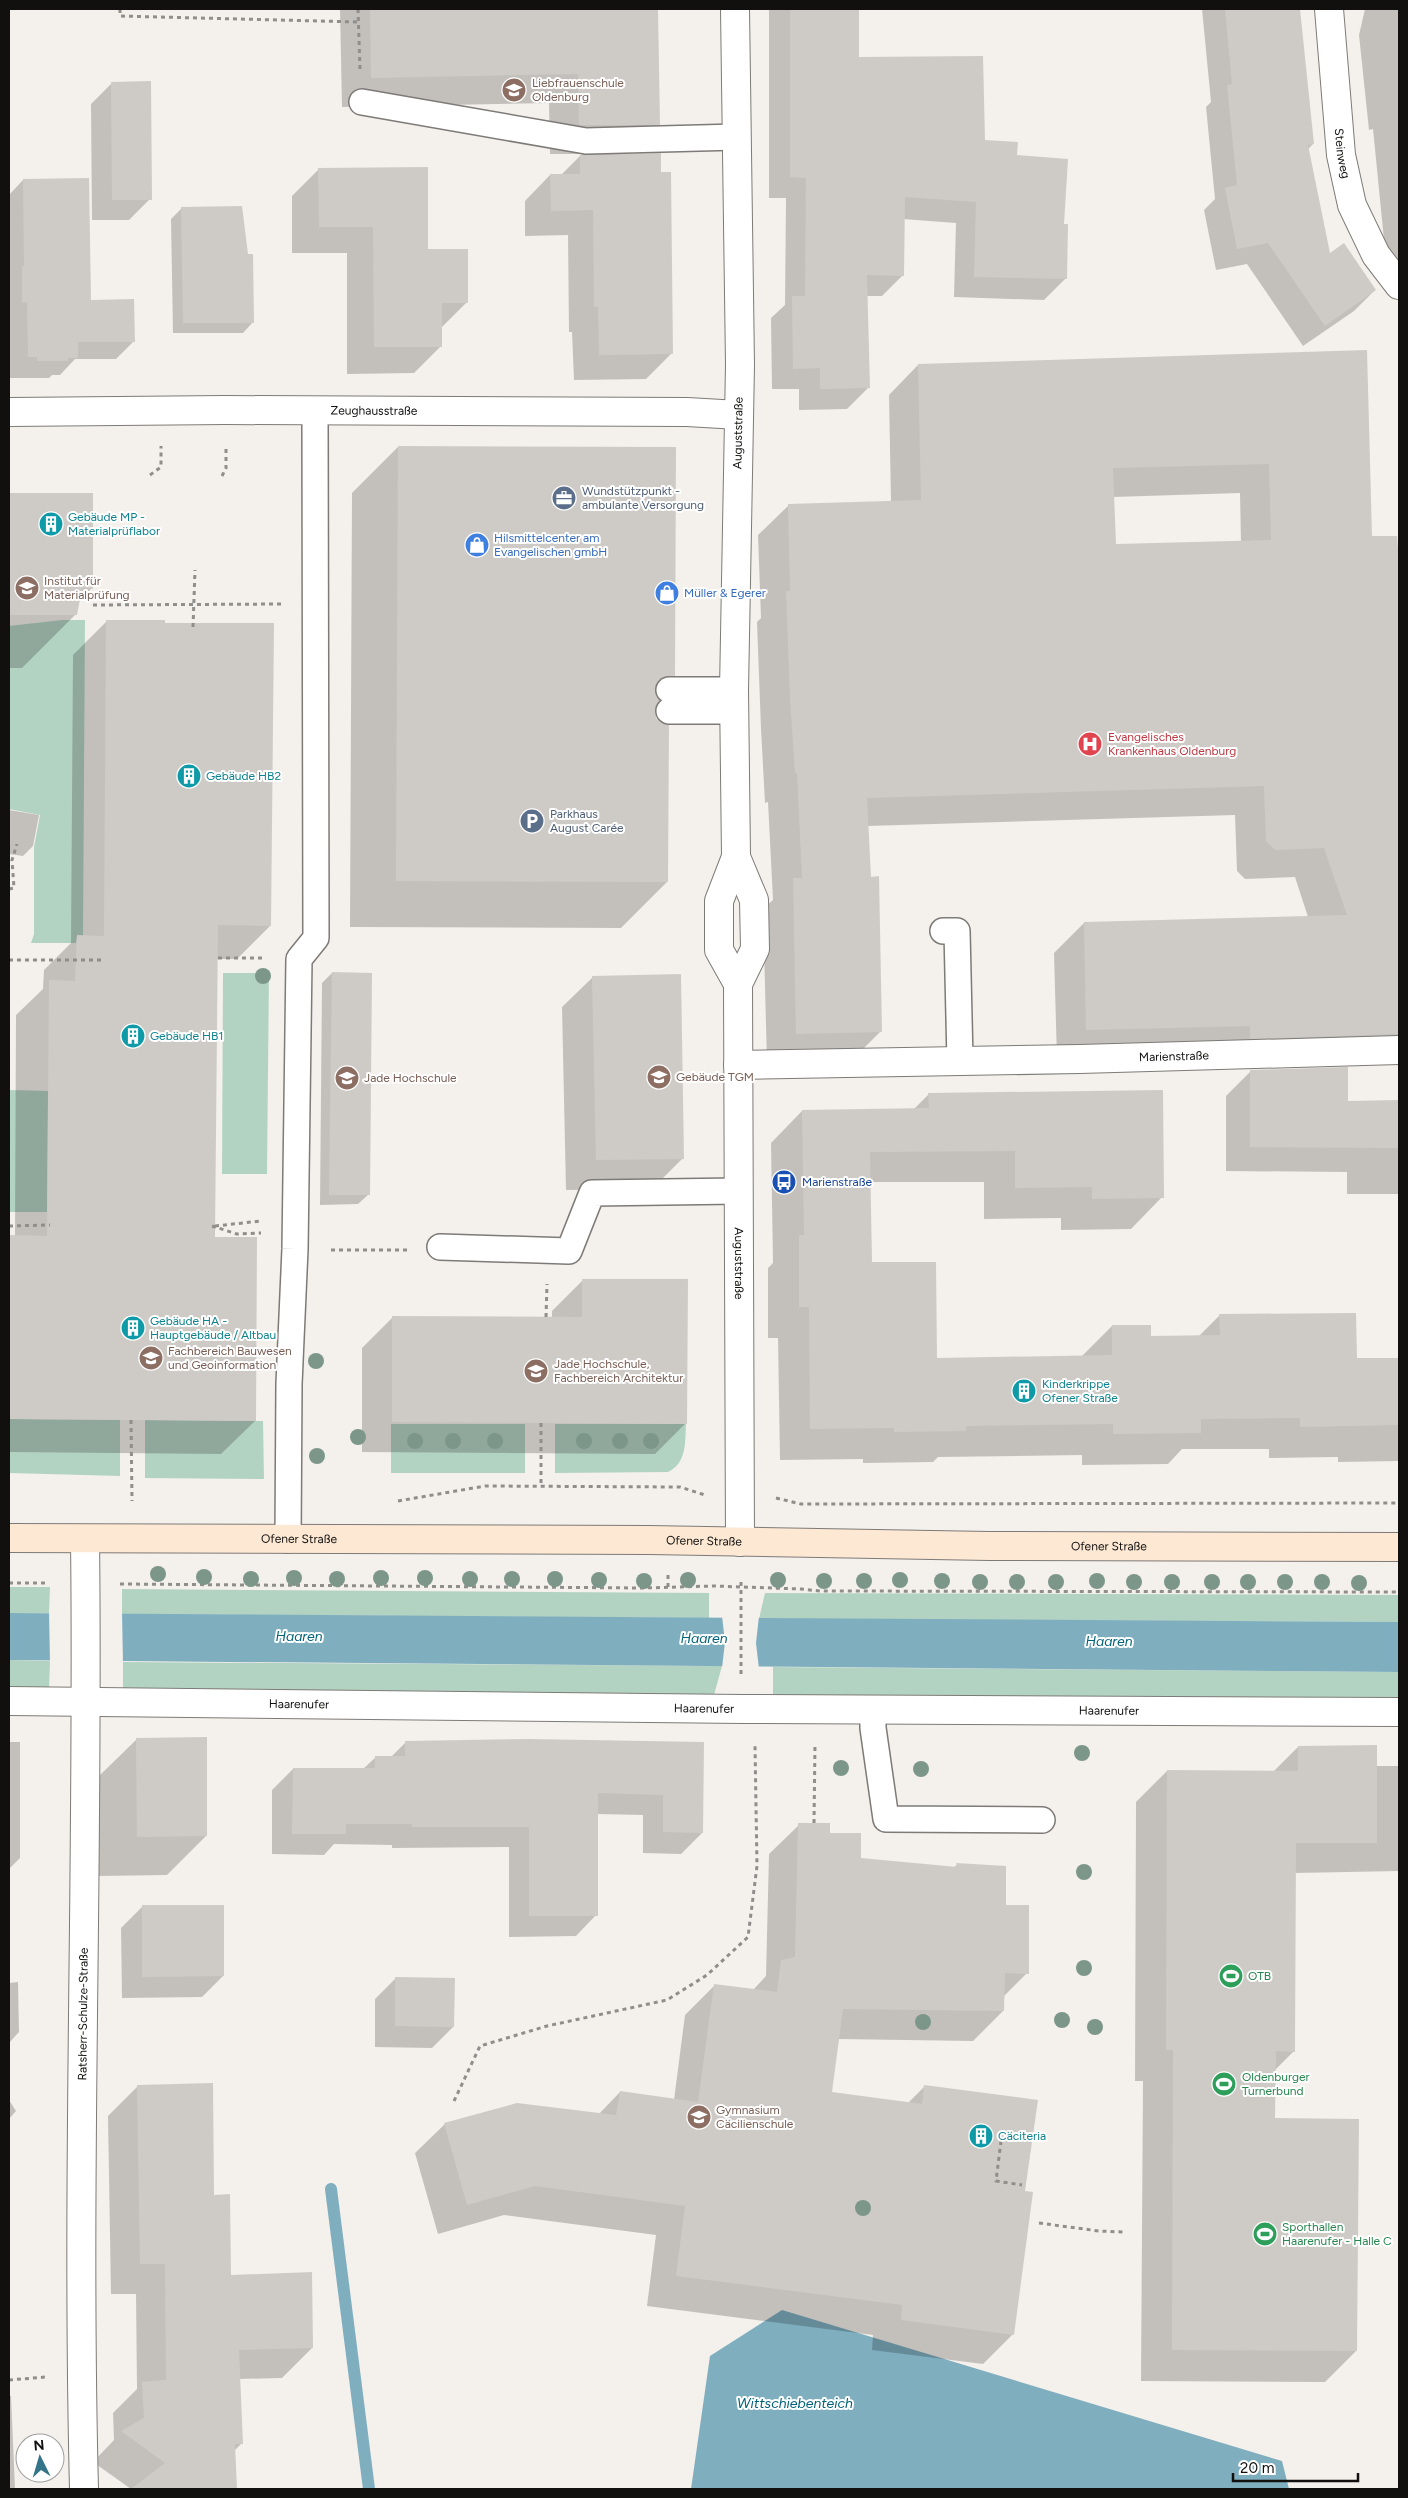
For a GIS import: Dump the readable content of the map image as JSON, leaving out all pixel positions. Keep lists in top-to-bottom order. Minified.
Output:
{"streets":{"main road":["Ofener Straße"],"street":["Steinweg","Zeughausstraße","Auguststraße","Marienstraße","Haarenufer","Ratsherr-Schulze-Straße"]},"crossings":[["Zeughausstraße","Auguststraße"],["Auguststraße","Marienstraße"],["Auguststraße","Ofener Straße"],["Ofener Straße","Ratsherr-Schulze-Straße"],["Haarenufer","Ratsherr-Schulze-Straße"]],"water":["Haaren","Wittschiebenteich"],"places":{"school or university":["Liebfrauenschule Oldenburg","Institut für Materialprüfung","Gebäude TGM","Jade Hochschule","Fachbereich Bauwesen und Geoinformation","Jade Hochschule, Fachbereich Architektur","Gymnasium Cäcilienschule"],"office":["Wundstützpunkt - ambulante Versorgung"],"building":["Gebäude MP - Materialprüflabor","Gebäude HB2","Gebäude HB1","Gebäude HA - Hauptgebäude / Altbau","Kinderkrippe Ofener Straße","Cäciteria"],"shop":["Hilsmittelcenter am Evangelischen gmbH","Müller & Egerer"],"hospital":["Evangelisches Krankenhaus Oldenburg"],"parking":["Parkhaus August Carée"],"bus stop":["Marienstraße"],"sports":["OTB","Oldenburger Turnerbund","Sporthallen Haarenufer - Halle C"]},"scale_bar":"20 m","north":"top"}
